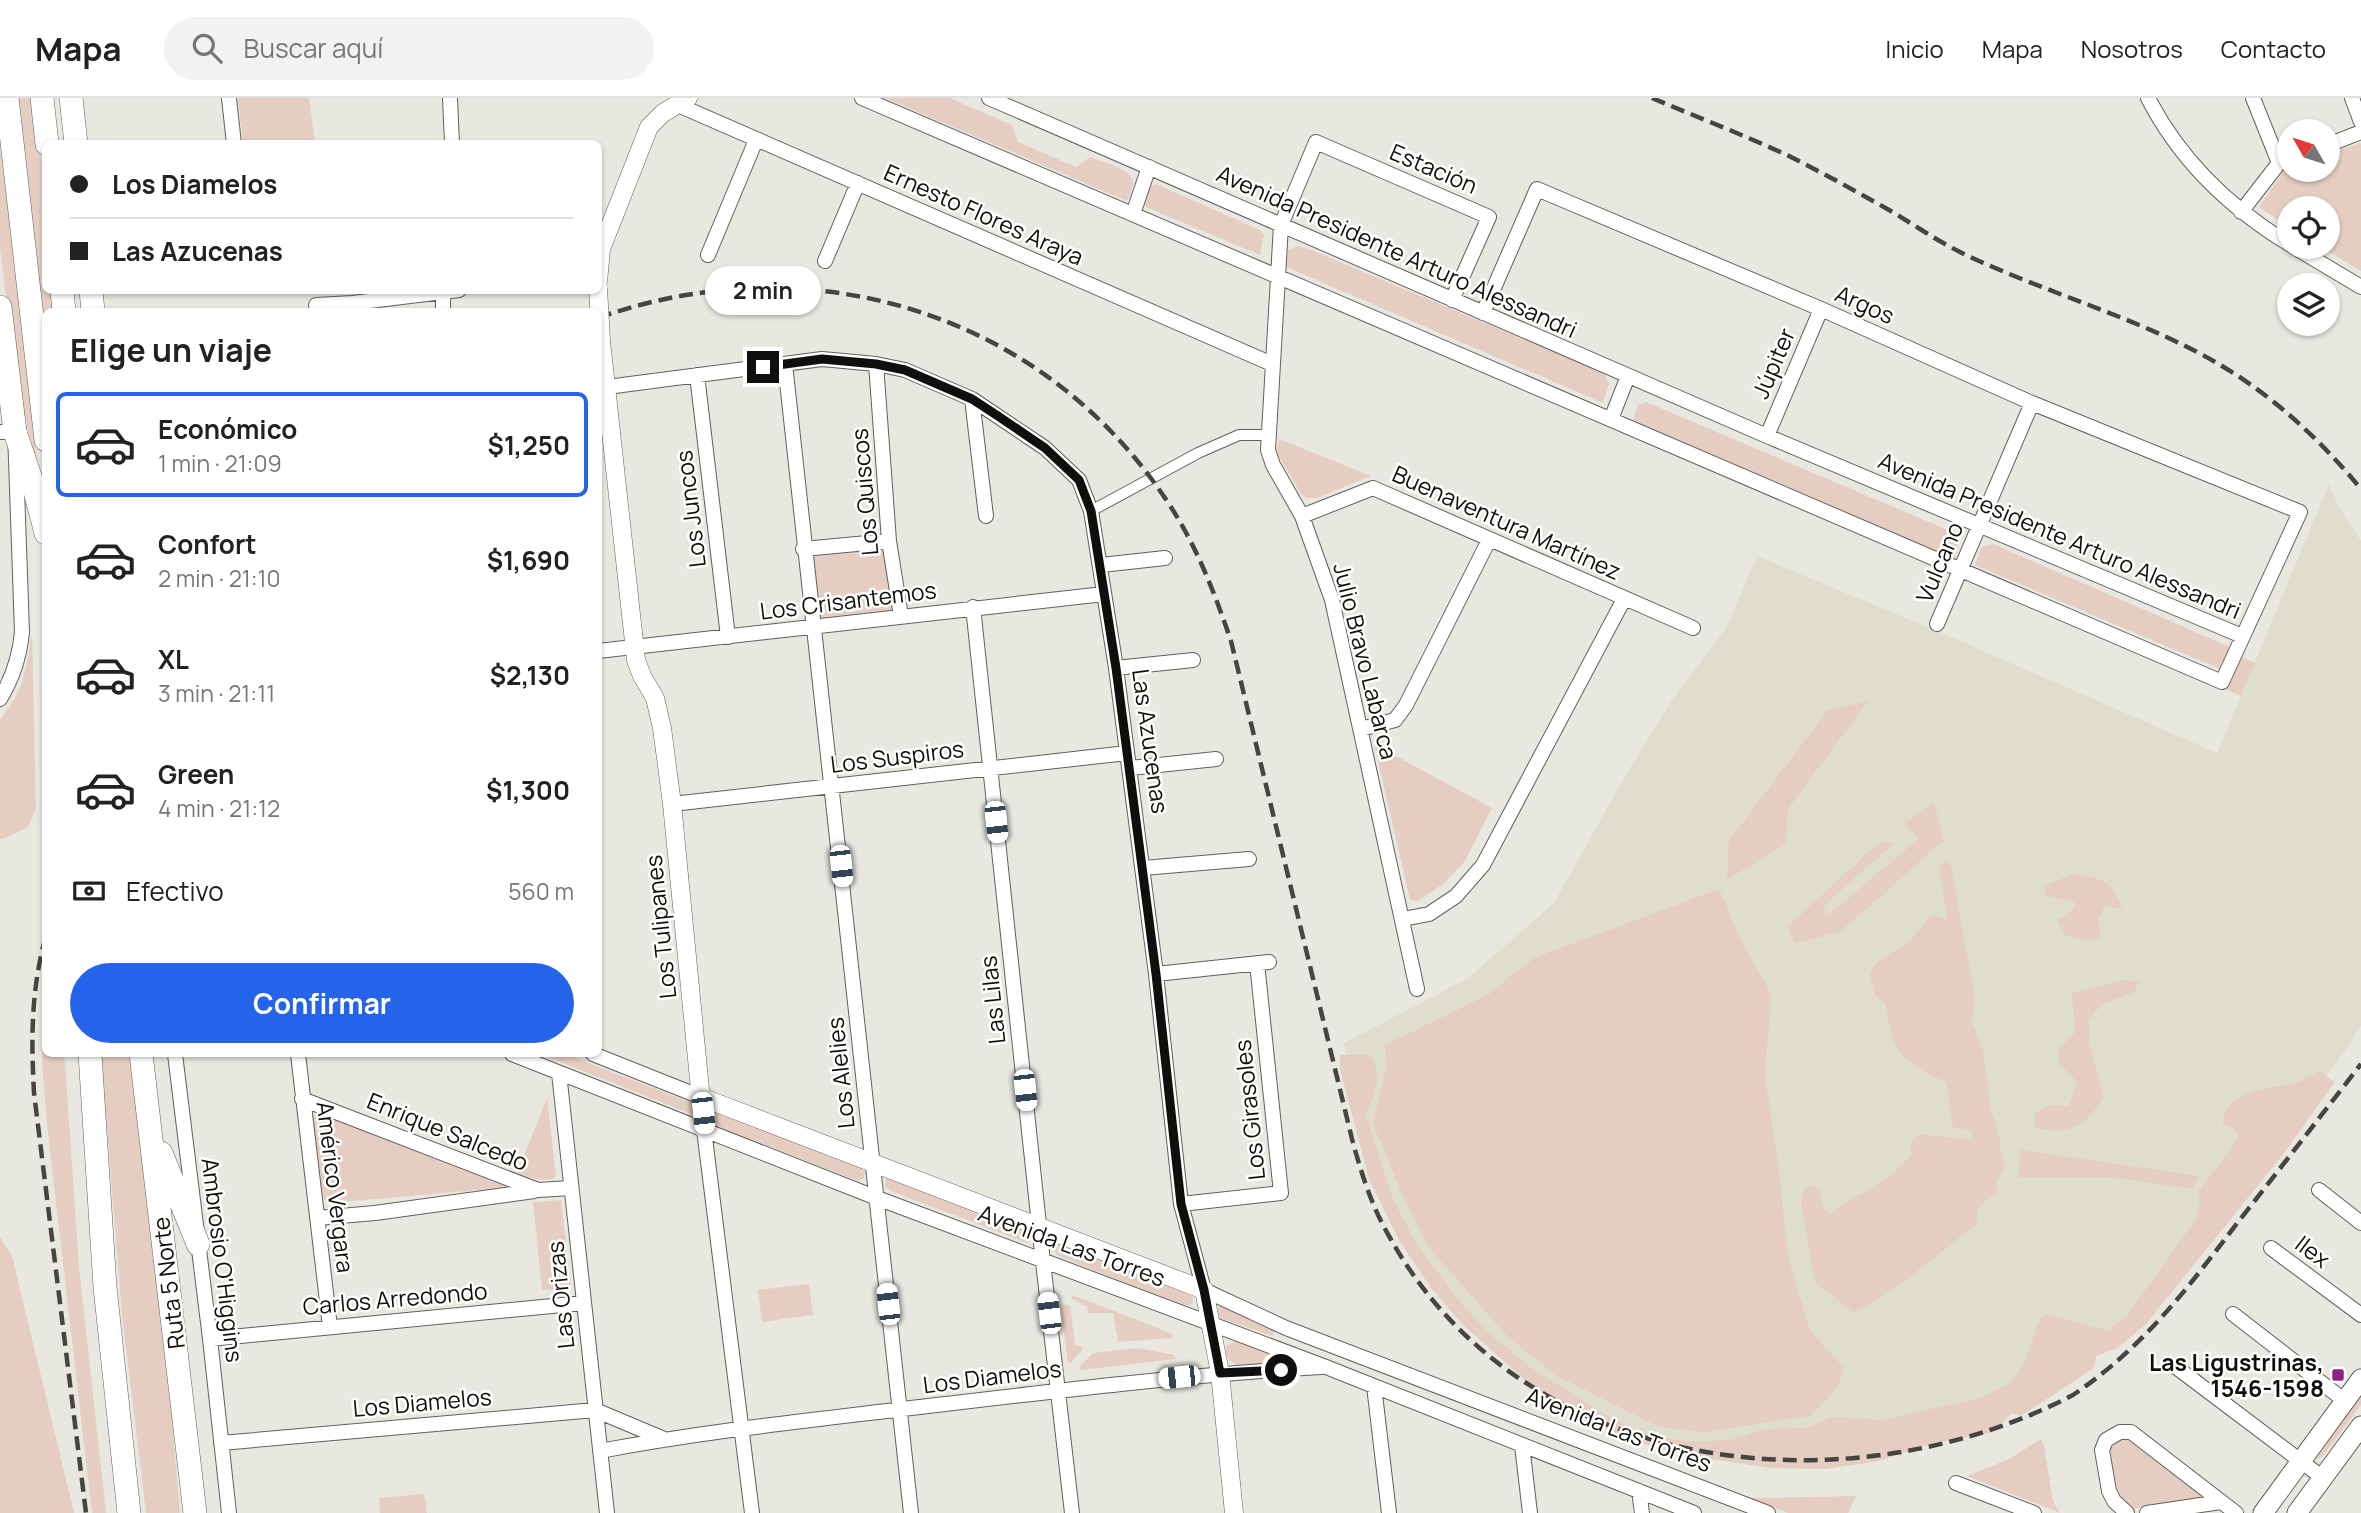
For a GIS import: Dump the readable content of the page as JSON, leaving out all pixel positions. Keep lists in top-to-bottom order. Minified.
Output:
{"streets":{"main road":["Ruta 5 Norte"],"street":["Estación","Ernesto Flores Araya","Avenida Presidente Arturo Alessandri","Argos","Júpiter","Los Quiscos","Los Juncos","Buenaventura Martínez","Vulcano","Los Crisantemos","Julio Bravo Labarca","Las Azucenas","Los Suspiros","Los Tulipanes","Las Lilas","Los Alelies","Los Girasoles","Enrique Salcedo","Américo Vergara","Avenida Las Torres","Ilex","Ambrosio O'Higgins","Las Orizas","Carlos Arredondo","Los Diamelos"]},"crossings":[["Estación","Avenida Presidente Arturo Alessandri"],["Estación","Julio Bravo Labarca"],["Ernesto Flores Araya","Julio Bravo Labarca"],["Avenida Presidente Arturo Alessandri","Argos"],["Avenida Presidente Arturo Alessandri","Júpiter"],["Avenida Presidente Arturo Alessandri","Vulcano"],["Avenida Presidente Arturo Alessandri","Julio Bravo Labarca"],["Argos","Júpiter"],["Argos","Vulcano"],["Los Quiscos","Los Crisantemos"],["Los Quiscos","Las Azucenas"],["Los Juncos","Los Crisantemos"],["Los Juncos","Las Azucenas"],["Buenaventura Martínez","Julio Bravo Labarca"],["Los Crisantemos","Las Azucenas"],["Los Crisantemos","Los Tulipanes"],["Los Crisantemos","Las Lilas"],["Los Crisantemos","Los Alelies"],["Las Azucenas","Los Suspiros"],["Las Azucenas","Los Tulipanes"],["Las Azucenas","Los Alelies"],["Las Azucenas","Los Girasoles"],["Las Azucenas","Avenida Las Torres"],["Las Azucenas","Los Diamelos"],["Los Suspiros","Los Tulipanes"],["Los Suspiros","Las Lilas"],["Los Suspiros","Los Alelies"],["Los Tulipanes","Avenida Las Torres"],["Los Tulipanes","Los Diamelos"],["Las Lilas","Avenida Las Torres"],["Las Lilas","Los Diamelos"],["Los Alelies","Avenida Las Torres"],["Los Alelies","Los Diamelos"],["Enrique Salcedo","Américo Vergara"],["Enrique Salcedo","Las Orizas"],["Américo Vergara","Carlos Arredondo"],["Avenida Las Torres","Las Orizas"],["Avenida Las Torres","Los Diamelos"],["Ambrosio O'Higgins","Carlos Arredondo"],["Ambrosio O'Higgins","Los Diamelos"],["Las Orizas","Carlos Arredondo"],["Las Orizas","Los Diamelos"]],"places":{"transit":["Las Ligustrinas, 1546-1598"]},"north":"top left","page":{"header":"Mapa","search":"Buscar aquí","nav":["Inicio","Mapa","Nosotros","Contacto"],"banner":["Los Diamelos","Las Azucenas"],"bubble":"2 min","heading":"Elige un viaje","list":[{"name":"Económico","note":"1 min · 21:09","value":"$1,250"},{"name":"Confort","note":"2 min · 21:10","value":"$1,690"},{"name":"XL","note":"3 min · 21:11","value":"$2,130"},{"name":"Green","note":"4 min · 21:12","value":"$1,300"}],"pay":["Efectivo","560 m"],"buttons":"Confirmar"}}
